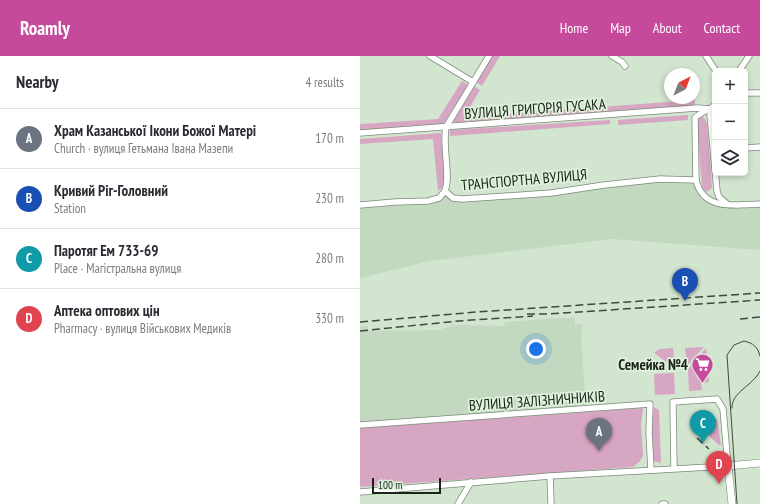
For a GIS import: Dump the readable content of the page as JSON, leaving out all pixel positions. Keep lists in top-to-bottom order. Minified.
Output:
{"streets":{"street":["ВУЛИЦЯ ГРИГОРІЯ ГУСАКА","ТРАНСПОРТНА ВУЛИЦЯ","ВУЛИЦЯ ЗАЛІЗНИЧНИКІВ"]},"places":{"supermarket":["Семейка №4"]},"scale_bar":"100 m","north":"top right","page":{"header":"Roamly","nav":["Home","Map","About","Contact"],"heading":["Nearby","4 results"],"map_buttons":["+","−"],"list":[{"mark":"A","name":"Храм Казанської Ікони Божої Матері","note":"Church · вулиця Гетьмана Івана Мазепи","value":"170 m"},{"mark":"B","name":"Кривий Ріг-Головний","note":"Station","value":"230 m"},{"mark":"C","name":"Паротяг Ем 733-69","note":"Place · Магістральна вулиця","value":"280 m"},{"mark":"D","name":"Аптека оптових цін","note":"Pharmacy · вулиця Військових Медиків","value":"330 m"}],"pins":["B","C","A","D"],"scale":"100 m"}}
